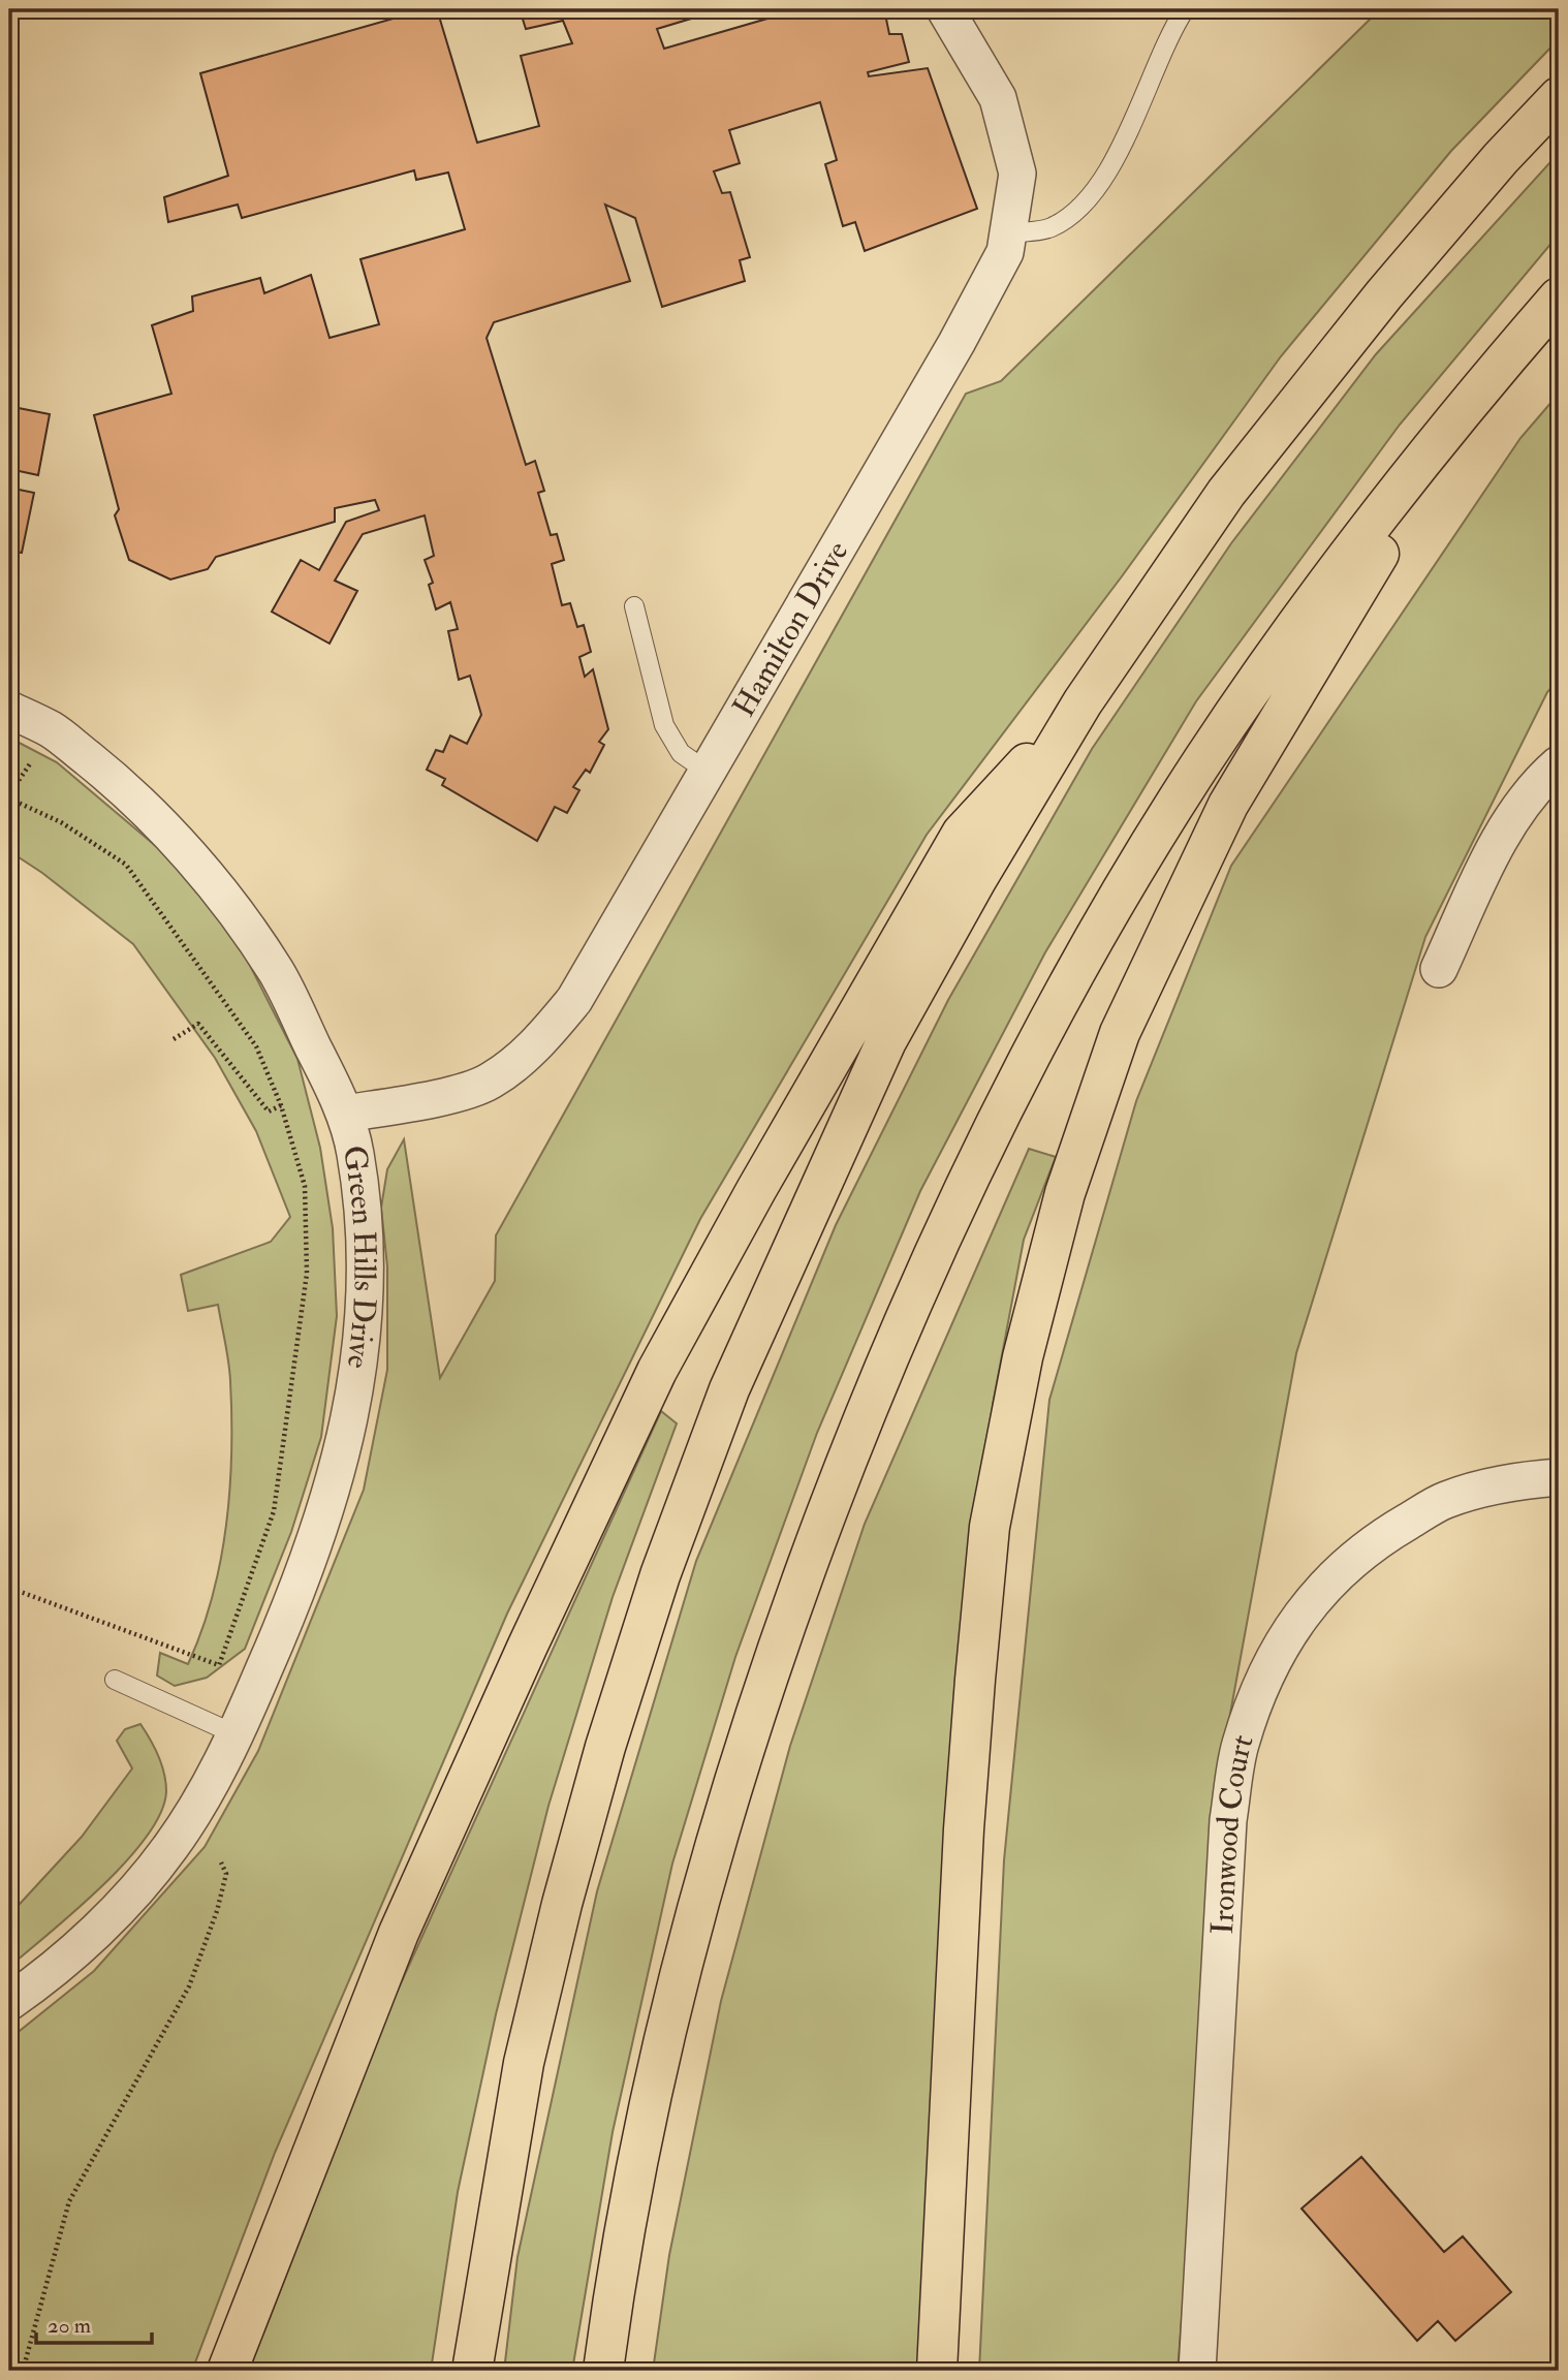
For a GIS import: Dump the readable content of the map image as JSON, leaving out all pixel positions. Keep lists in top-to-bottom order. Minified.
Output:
{"streets":{"street":["Hamilton Drive","Green Hills Drive","Ironwood Court"]},"crossings":[["Hamilton Drive","Green Hills Drive"]],"scale_bar":"20 m"}
